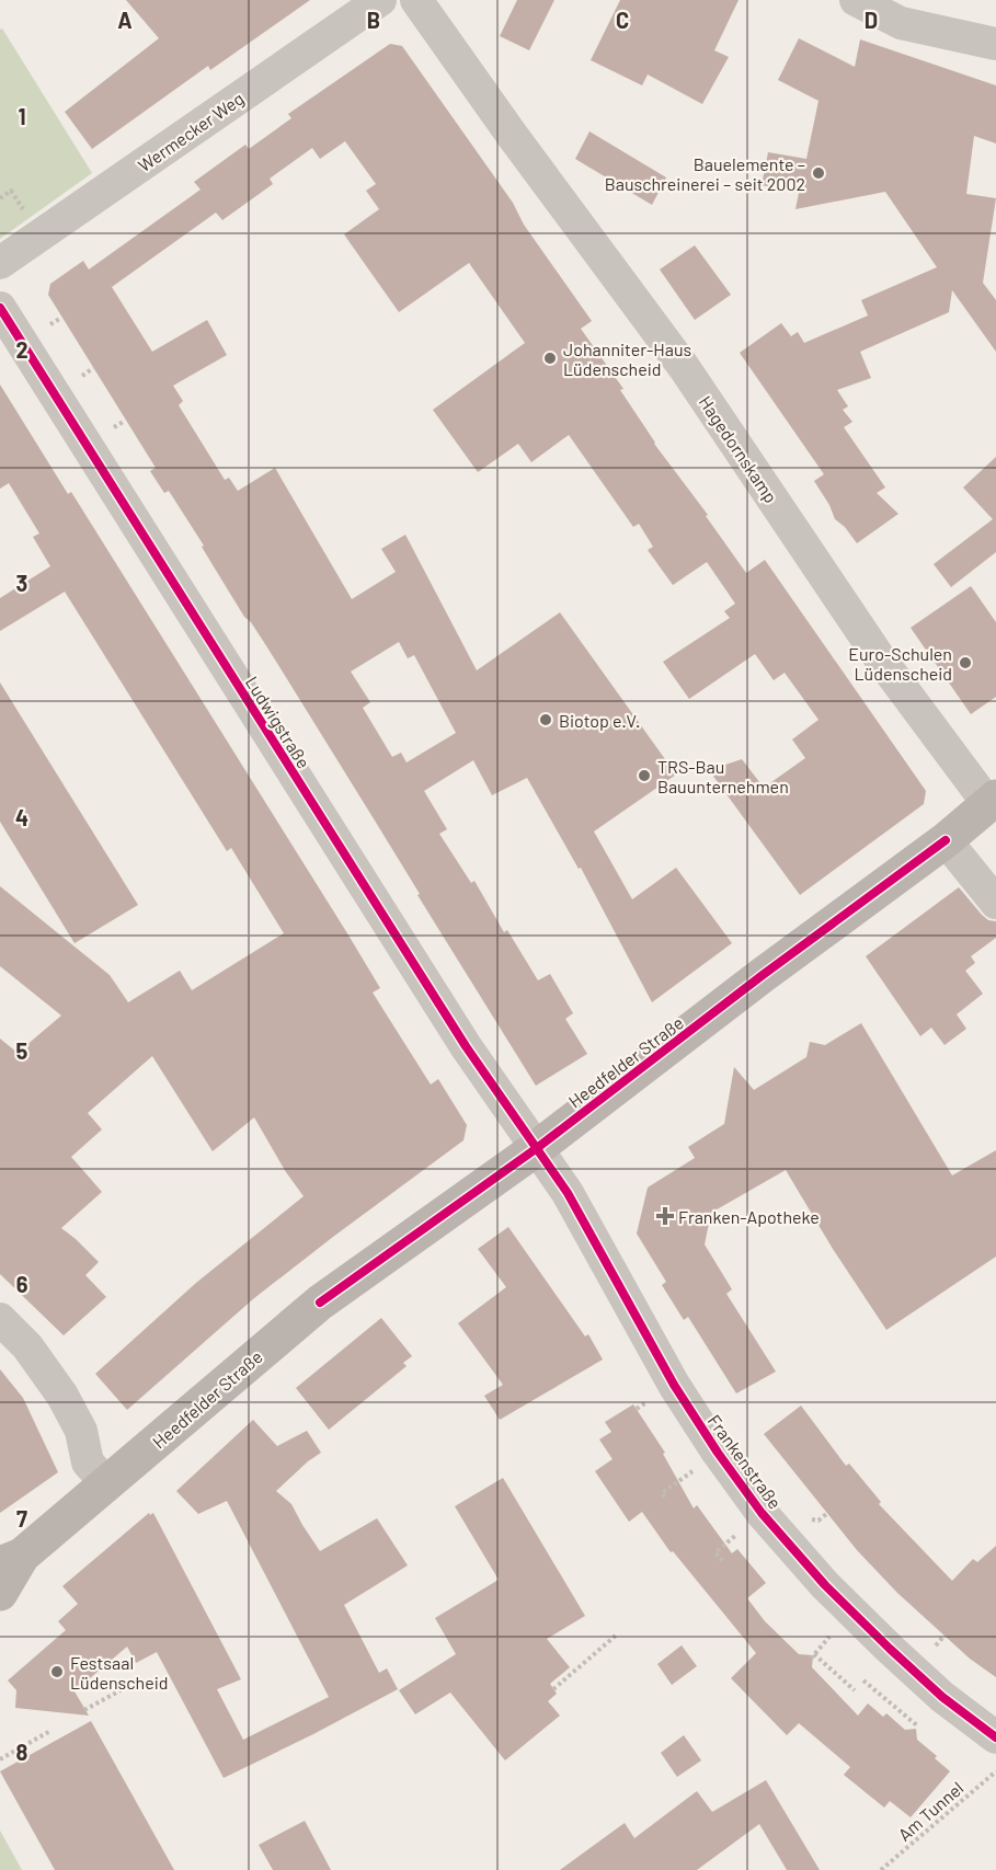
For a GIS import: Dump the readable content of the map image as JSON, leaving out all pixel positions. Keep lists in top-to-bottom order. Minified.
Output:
{"streets":{"main road":["Heedfelder Straße"],"street":["Wermecker Weg","Hagedornskamp","Ludwigstraße","Frankenstraße"],"path":["Am Tunnel"]},"crossings":[["Hagedornskamp","Heedfelder Straße"],["Ludwigstraße","Heedfelder Straße"],["Ludwigstraße","Frankenstraße"],["Heedfelder Straße","Frankenstraße"]],"places":{"other":["Bauelemente – Bauschreinerei – seit 2002","Johanniter-Haus Lüdenscheid","Euro-Schulen Lüdenscheid","Biotop e.V.","TRS-Bau Bauunternehmen","Festsaal Lüdenscheid"],"health":["Franken-Apotheke"]},"grid":{"columns":["A","B","C","D"],"rows":["1","2","3","4","5","6","7","8"]}}
